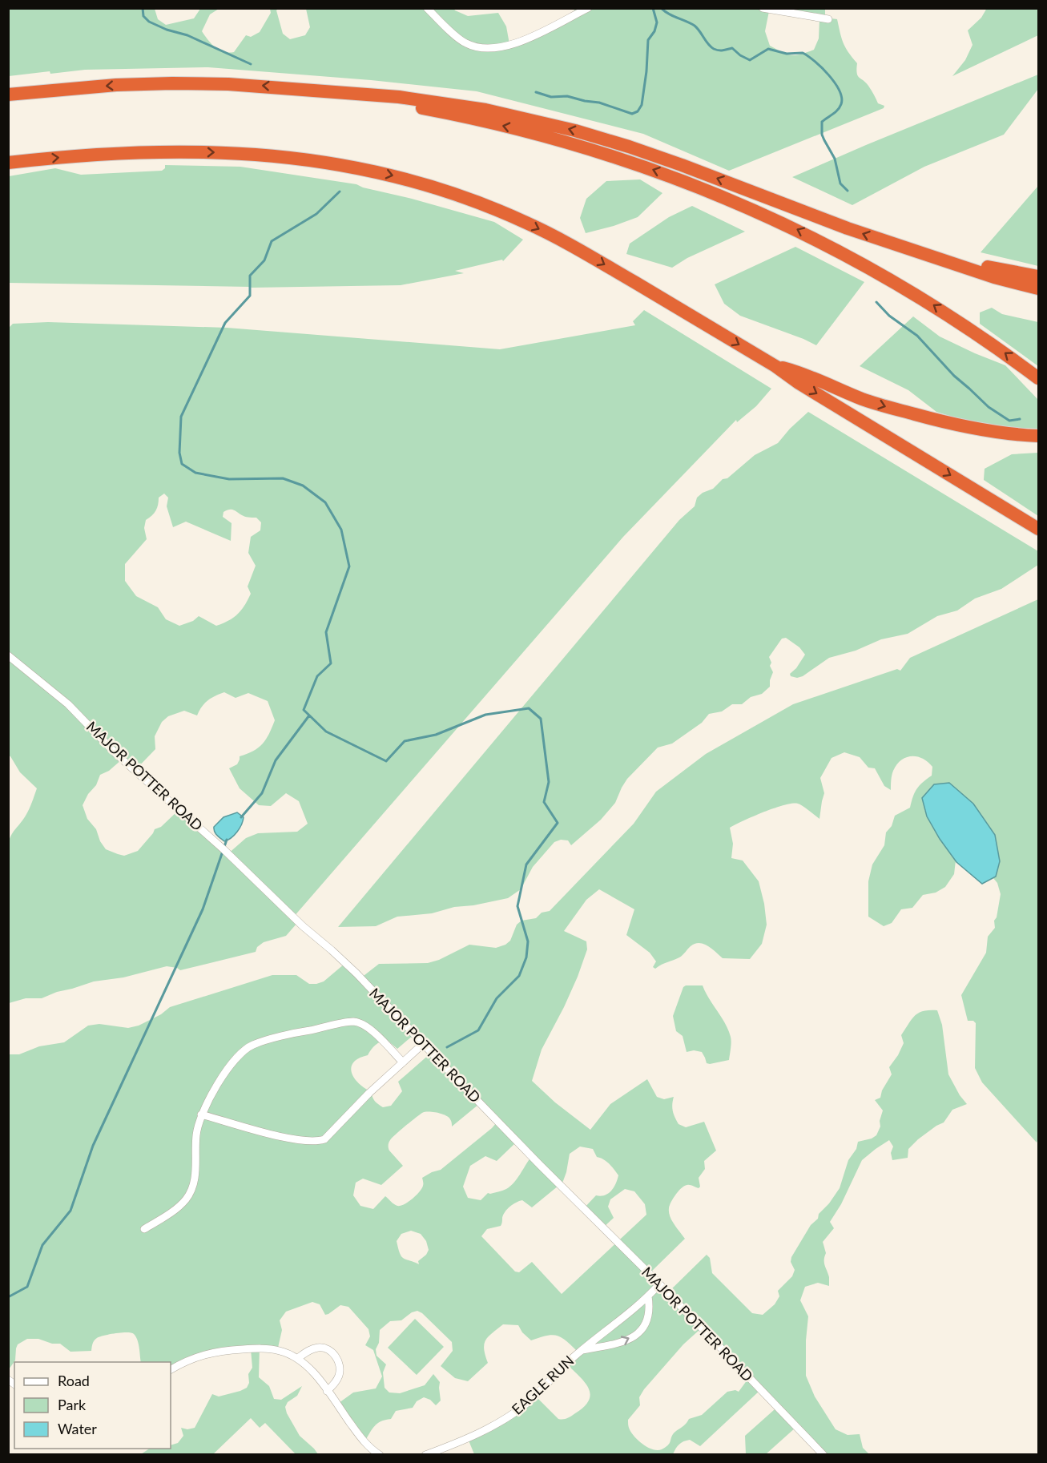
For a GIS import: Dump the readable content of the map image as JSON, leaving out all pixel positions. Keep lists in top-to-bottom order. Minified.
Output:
{"streets":{"street":["MAJOR POTTER ROAD","EAGLE RUN"]},"crossings":[["MAJOR POTTER ROAD","EAGLE RUN"]],"legend":["Road","Park","Water"]}
